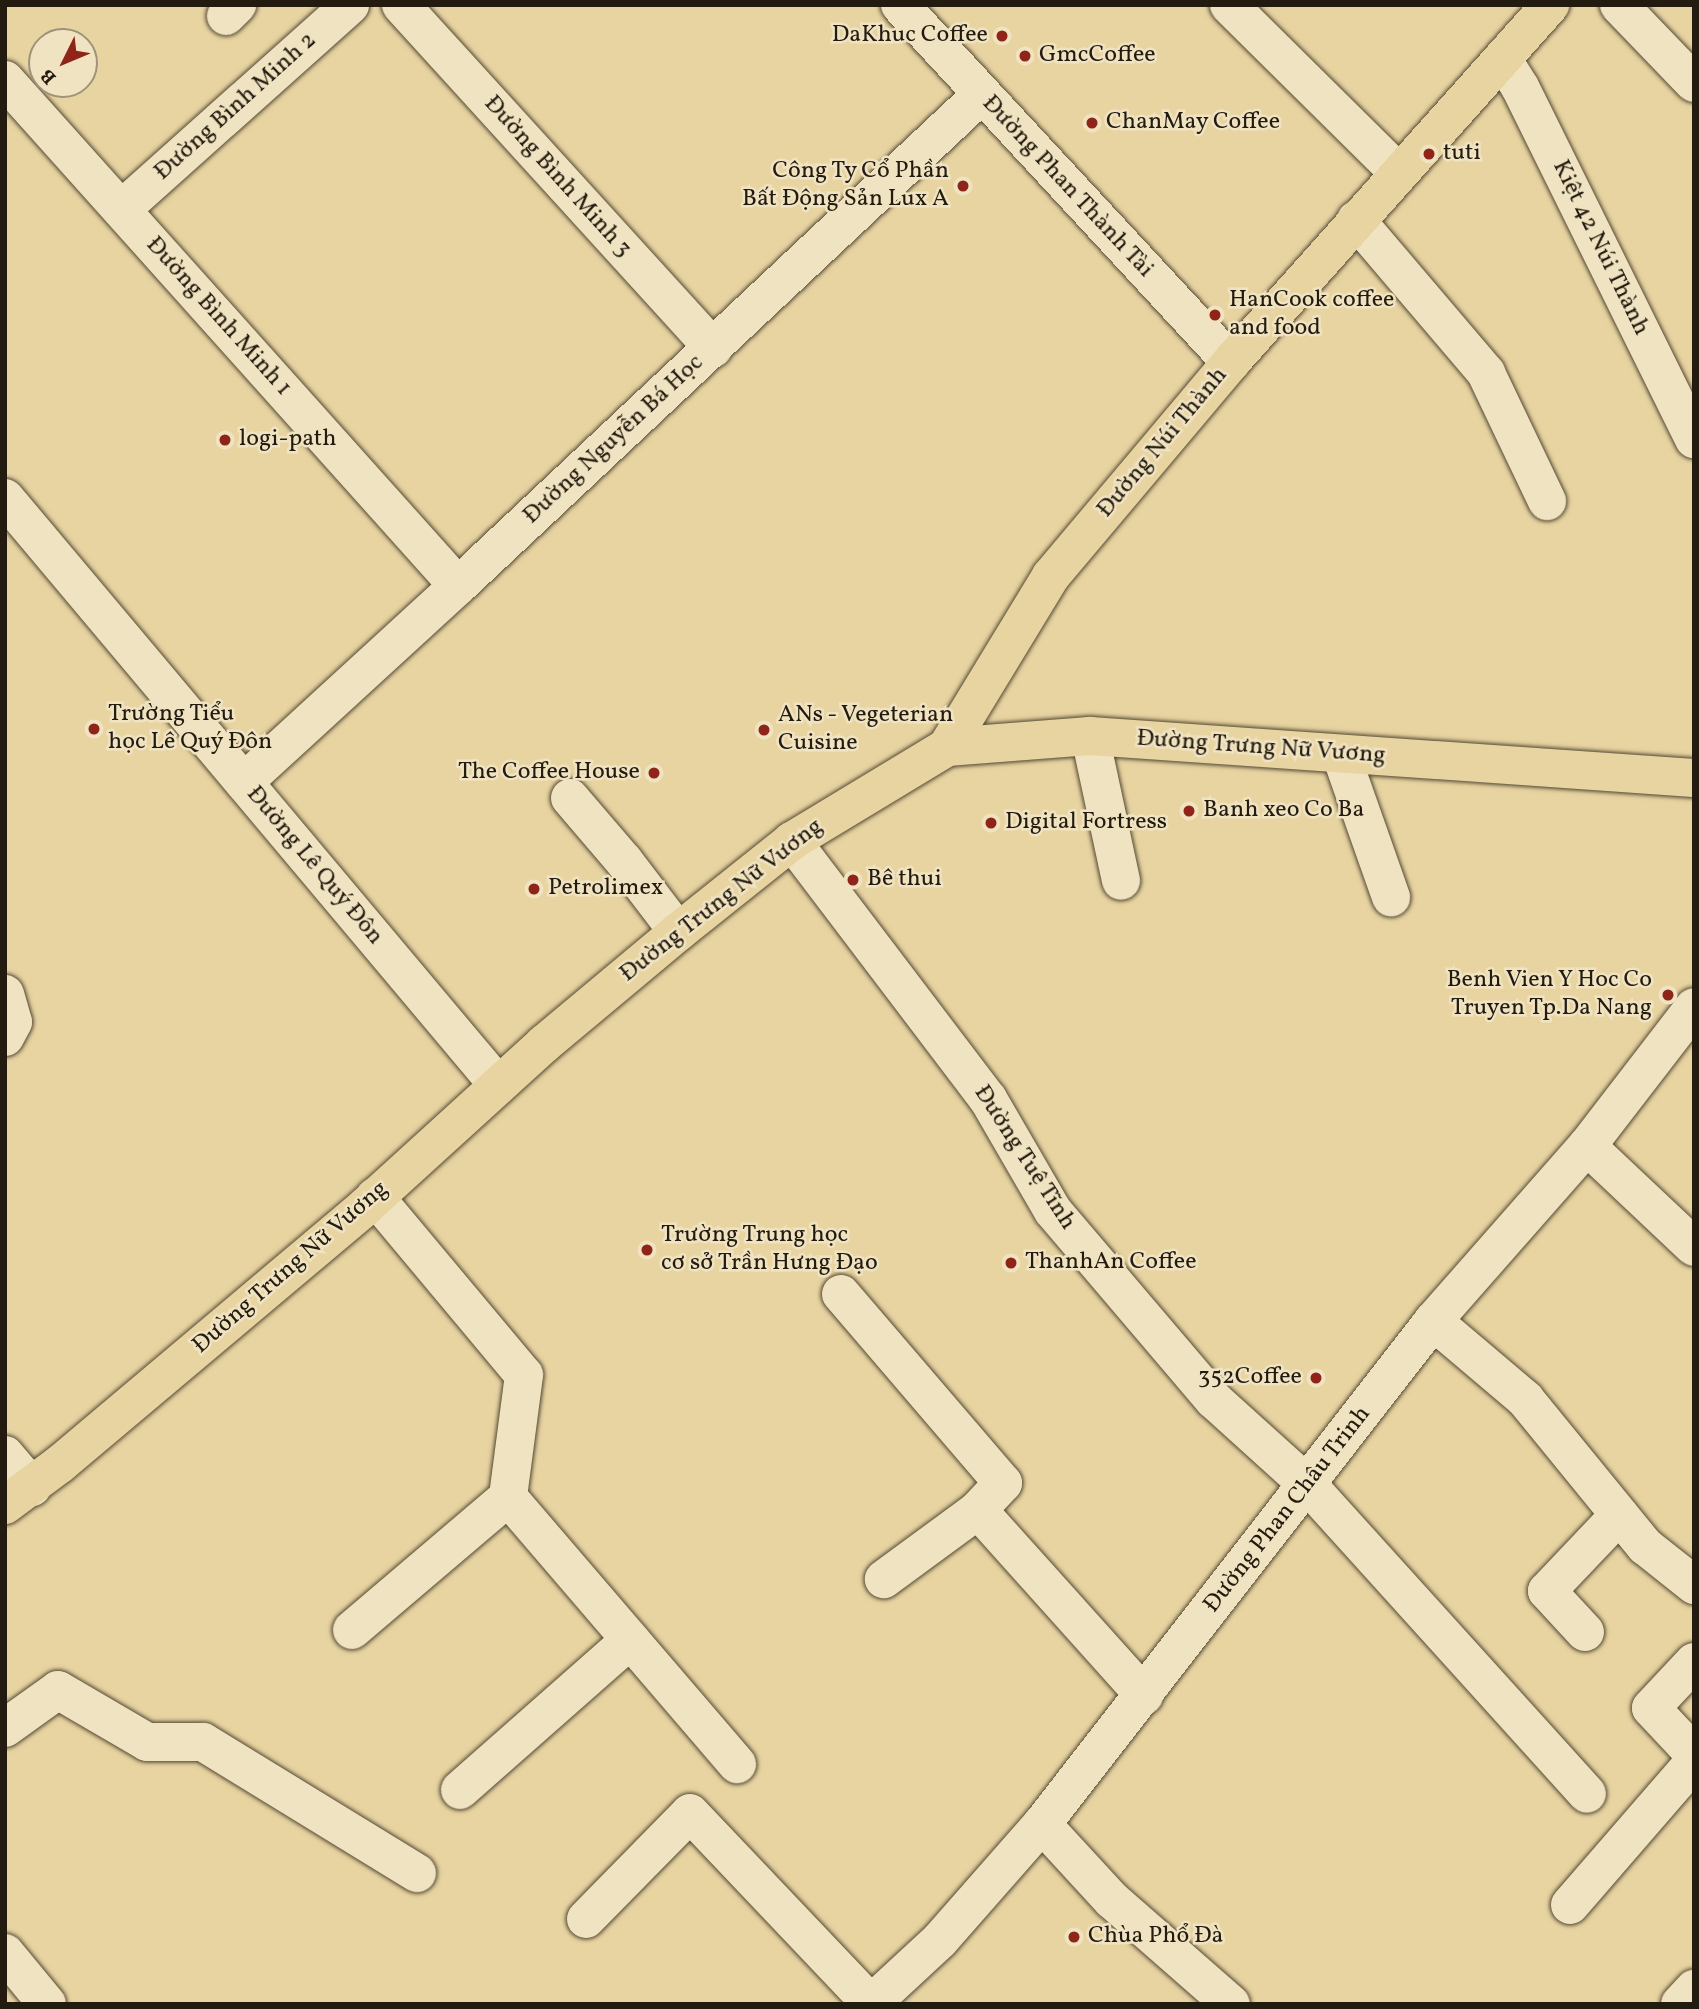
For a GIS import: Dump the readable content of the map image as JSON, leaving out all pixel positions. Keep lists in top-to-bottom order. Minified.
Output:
{"streets":{"main road":["Đường Núi Thành","Đường Trưng Nữ Vương"],"street":["Đường Bình Minh 2","Đường Bình Minh 3","Đường Phan Thành Tài","Kiệt 42 Núi Thành","Đường Bình Minh 1","Đường Nguyễn Bá Học","Đường Lê Quý Đôn","Đường Tuệ Tĩnh","Đường Phan Châu Trinh"]},"crossings":[["Đường Bình Minh 2","Đường Bình Minh 1"],["Đường Bình Minh 3","Đường Nguyễn Bá Học"],["Đường Phan Thành Tài","Đường Nguyễn Bá Học"],["Đường Phan Thành Tài","Đường Núi Thành"],["Kiệt 42 Núi Thành","Đường Núi Thành"],["Đường Bình Minh 1","Đường Nguyễn Bá Học"],["Đường Nguyễn Bá Học","Đường Lê Quý Đôn"],["Đường Núi Thành","Đường Trưng Nữ Vương"],["Đường Trưng Nữ Vương","Đường Lê Quý Đôn"],["Đường Trưng Nữ Vương","Đường Tuệ Tĩnh"],["Đường Tuệ Tĩnh","Đường Phan Châu Trinh"]],"places":["DaKhuc Coffee","GmcCoffee","ChanMay Coffee","tuti","Công Ty Cổ Phần Bất Động Sản Lux A","HanCook coffee and food","logi-path","Trường Tiểu học Lê Quý Đôn","ANs - Vegeterian Cuisine","The Coffee House","Banh xeo Co Ba","Digital Fortress","Bê thui","Petrolimex","Benh Vien Y Hoc Co Truyen Tp.Da Nang","Trường Trung học cơ sở Trần Hưng Đạo","ThanhAn Coffee","352Coffee","Chùa Phổ Đà"],"north":"bottom left"}
